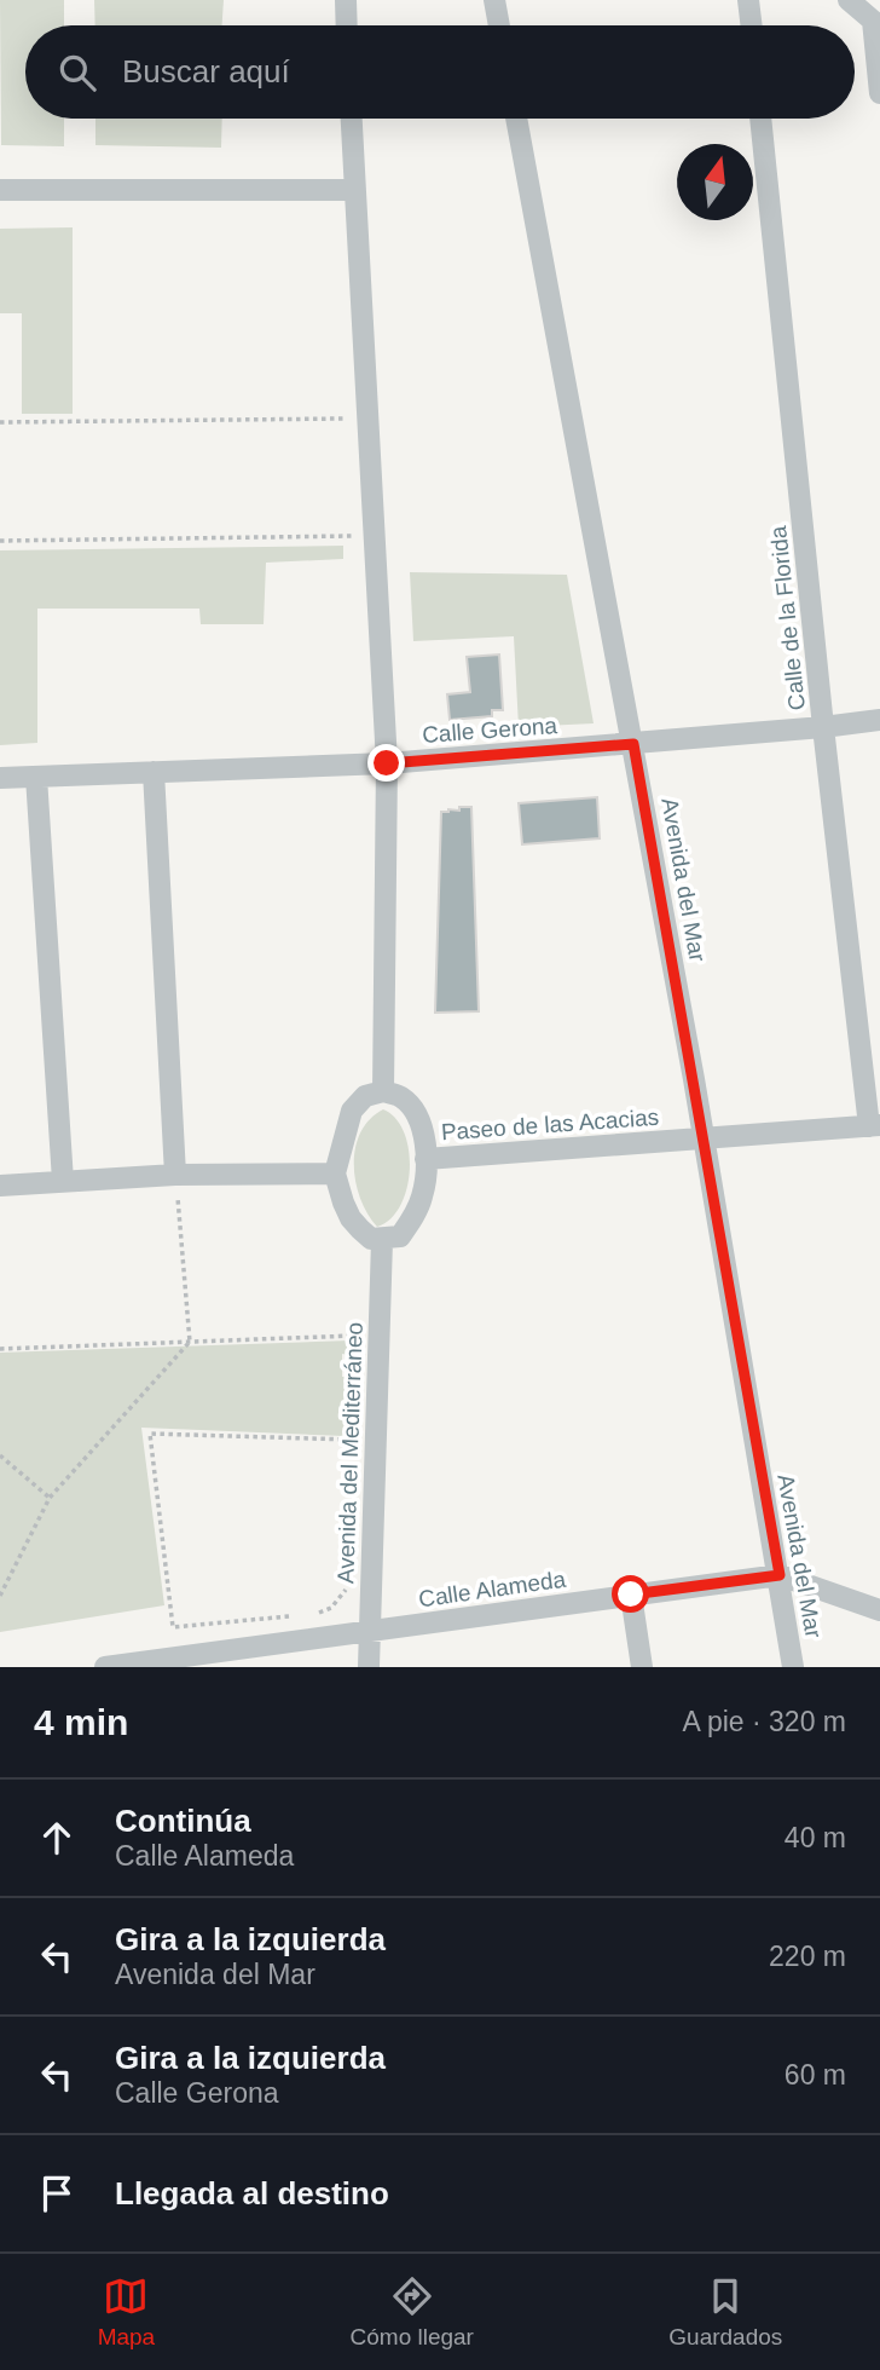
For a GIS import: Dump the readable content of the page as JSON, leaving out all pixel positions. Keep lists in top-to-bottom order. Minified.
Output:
{"streets":{"street":["Calle de la Florida","Calle Gerona","Avenida del Mar","Paseo de las Acacias","Avenida del Mediterráneo","Calle Alameda"]},"crossings":[["Calle de la Florida","Calle Gerona"],["Calle de la Florida","Paseo de las Acacias"],["Calle Gerona","Avenida del Mar"],["Avenida del Mar","Paseo de las Acacias"],["Avenida del Mar","Calle Alameda"],["Paseo de las Acacias","Avenida del Mediterráneo"],["Avenida del Mediterráneo","Calle Alameda"]],"north":"top","page":{"search":"Buscar aquí","heading":["4 min","A pie · 320 m"],"list":[["Continúa","Calle Alameda","40 m"],["Gira a la izquierda","Avenida del Mar","220 m"],["Gira a la izquierda","Calle Gerona","60 m"],"Llegada al destino"],"nav":["Mapa","Cómo llegar","Guardados"]}}
